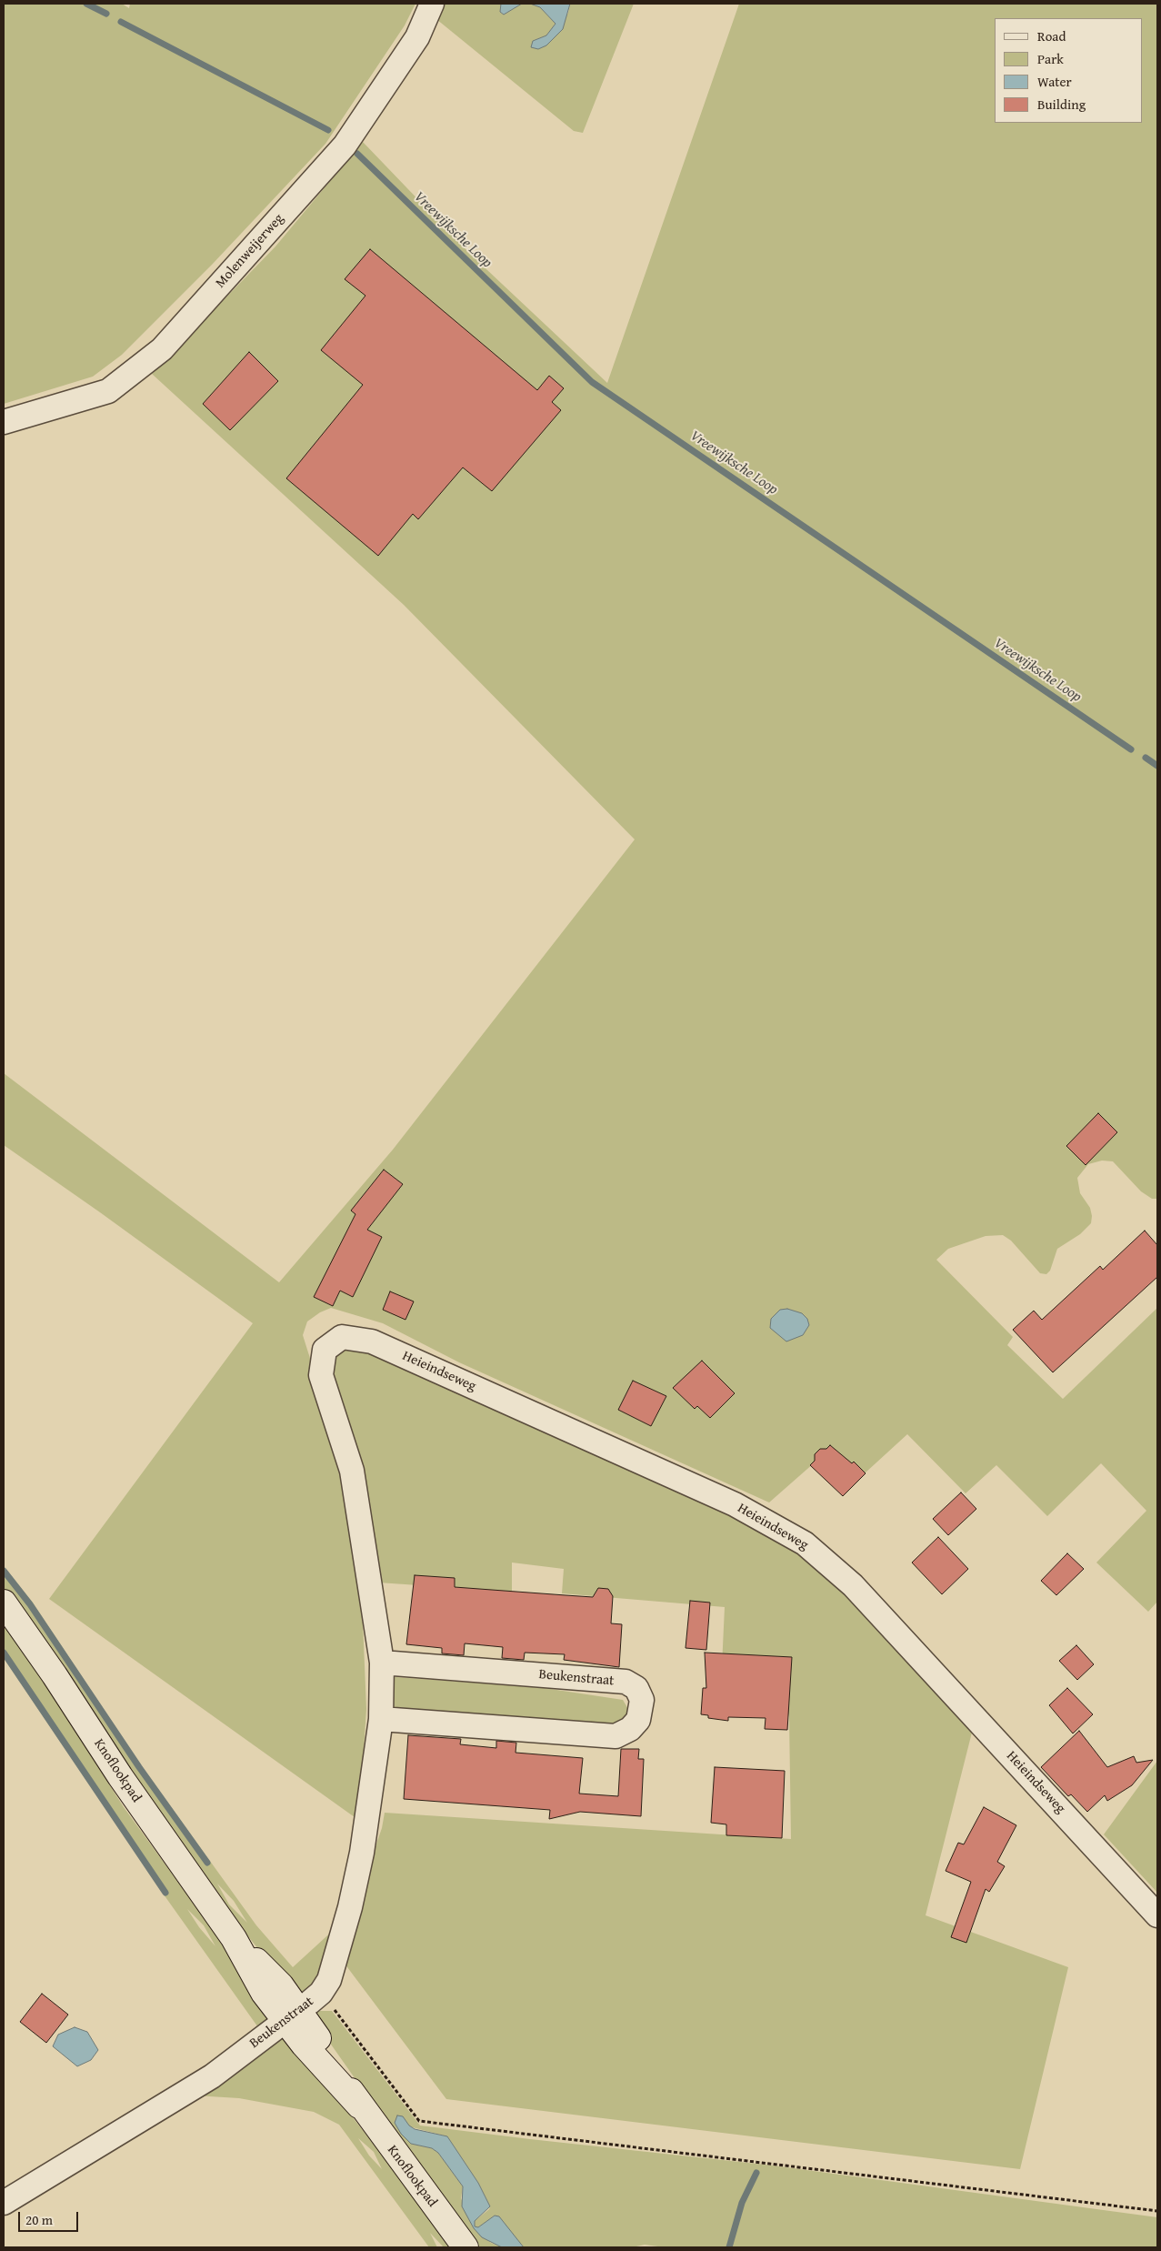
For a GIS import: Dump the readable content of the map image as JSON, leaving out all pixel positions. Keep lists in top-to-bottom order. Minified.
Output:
{"streets":{"main road":["Knoflookpad"],"street":["Molenweijerweg","Heieindseweg","Beukenstraat"]},"crossings":[["Heieindseweg","Beukenstraat"],["Beukenstraat","Knoflookpad"]],"water":["Vreewijksche Loop"],"legend":["Road","Park","Water","Building"],"scale_bar":"20 m"}
